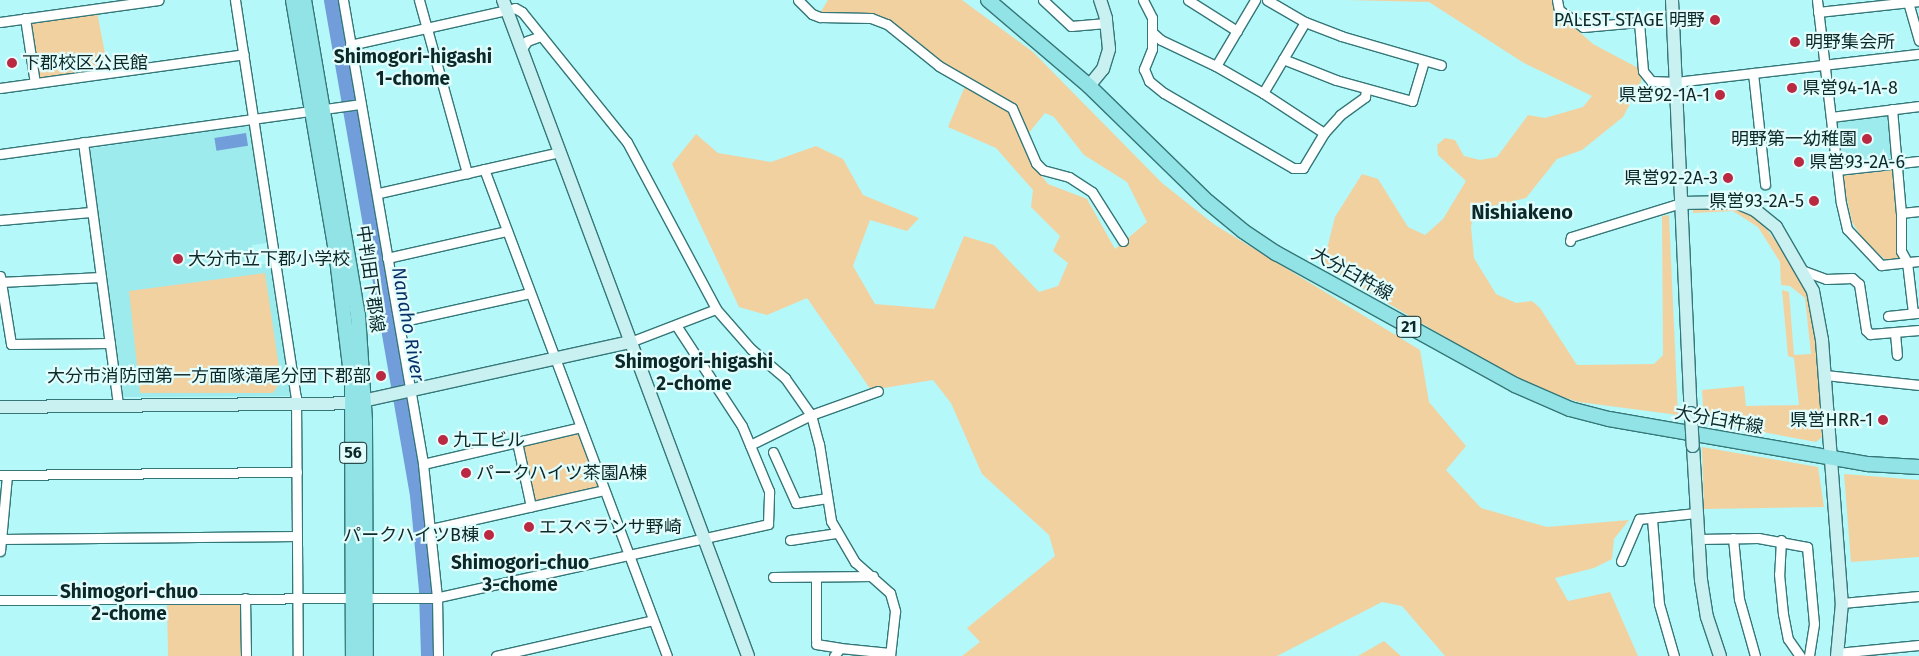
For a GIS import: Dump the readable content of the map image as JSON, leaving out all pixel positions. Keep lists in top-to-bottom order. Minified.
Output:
{"streets":{"main road":["大分臼杵線","中判田下郡線","21","56"]},"districts":["Shimogori-higashi 1-chome","Nishiakeno","Shimogori-higashi 2-chome","Shimogori-chuo 3-chome","Shimogori-chuo 2-chome"],"water":["Nanaho River"],"places":["PALEST STAGE 明野","明野集会所","下郡校区公民館","県営94-1A-8","県営92-1A-1","明野第一幼稚園","県営93-2A-6","県営92-2A-3","県営93-2A-5","大分市立下郡小学校","大分市消防団第一方面隊滝尾分団下郡部","県営HRR-1","九工ビル","パークハイツ茶園A棟","エスペランサ野崎","パークハイツB棟"]}
